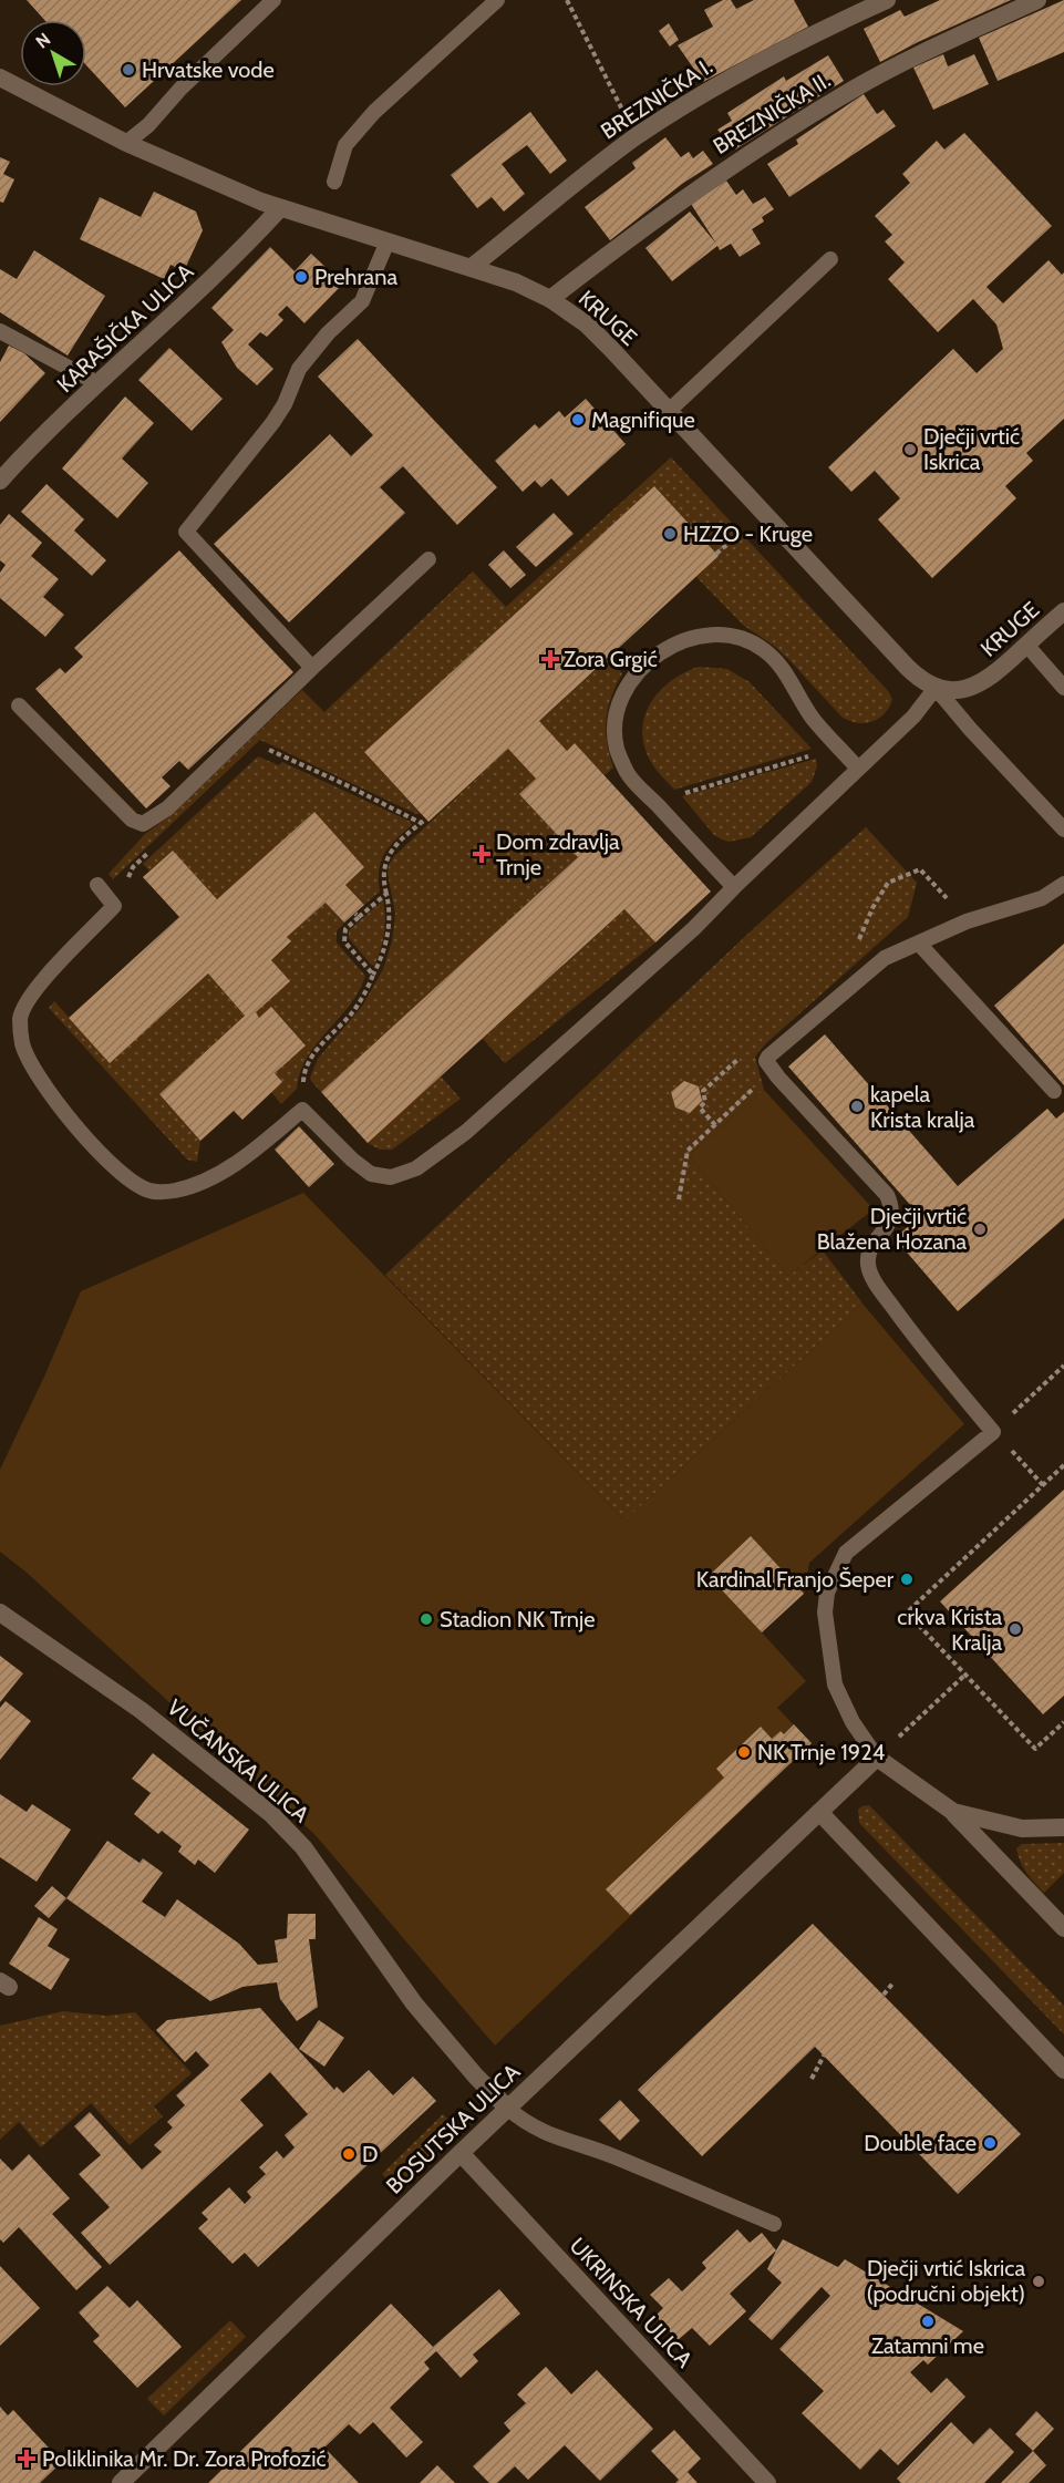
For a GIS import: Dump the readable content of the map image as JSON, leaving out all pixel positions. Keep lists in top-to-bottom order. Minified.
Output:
{"streets":{"street":["BREZNIČKA I.","BREZNIČKA II.","KRUGE","KARAŠIČKA ULICA","VUČANSKA ULICA","BOSUTSKA ULICA","UKRINSKA ULICA"]},"crossings":[["BREZNIČKA I.","KRUGE"],["BREZNIČKA II.","KRUGE"],["KRUGE","KARAŠIČKA ULICA"],["VUČANSKA ULICA","BOSUTSKA ULICA"],["BOSUTSKA ULICA","UKRINSKA ULICA"]],"places":{"other":["Hrvatske vode","Prehrana","Magnifique","Dječji vrtić Iskrica","HZZO - Kruge","kapela Krista kralja","Dječji vrtić Blažena Hozana","Kardinal Franjo Šeper","Stadion NK Trnje","crkva Krista Kralja","NK Trnje 1924","Double face","D","Dječji vrtić Iskrica (područni objekt)","Zatamni me"],"health":["Zora Grgić","Dom zdravlja Trnje","Poliklinika Mr. Dr. Zora Profozić"]},"north":"top left"}
